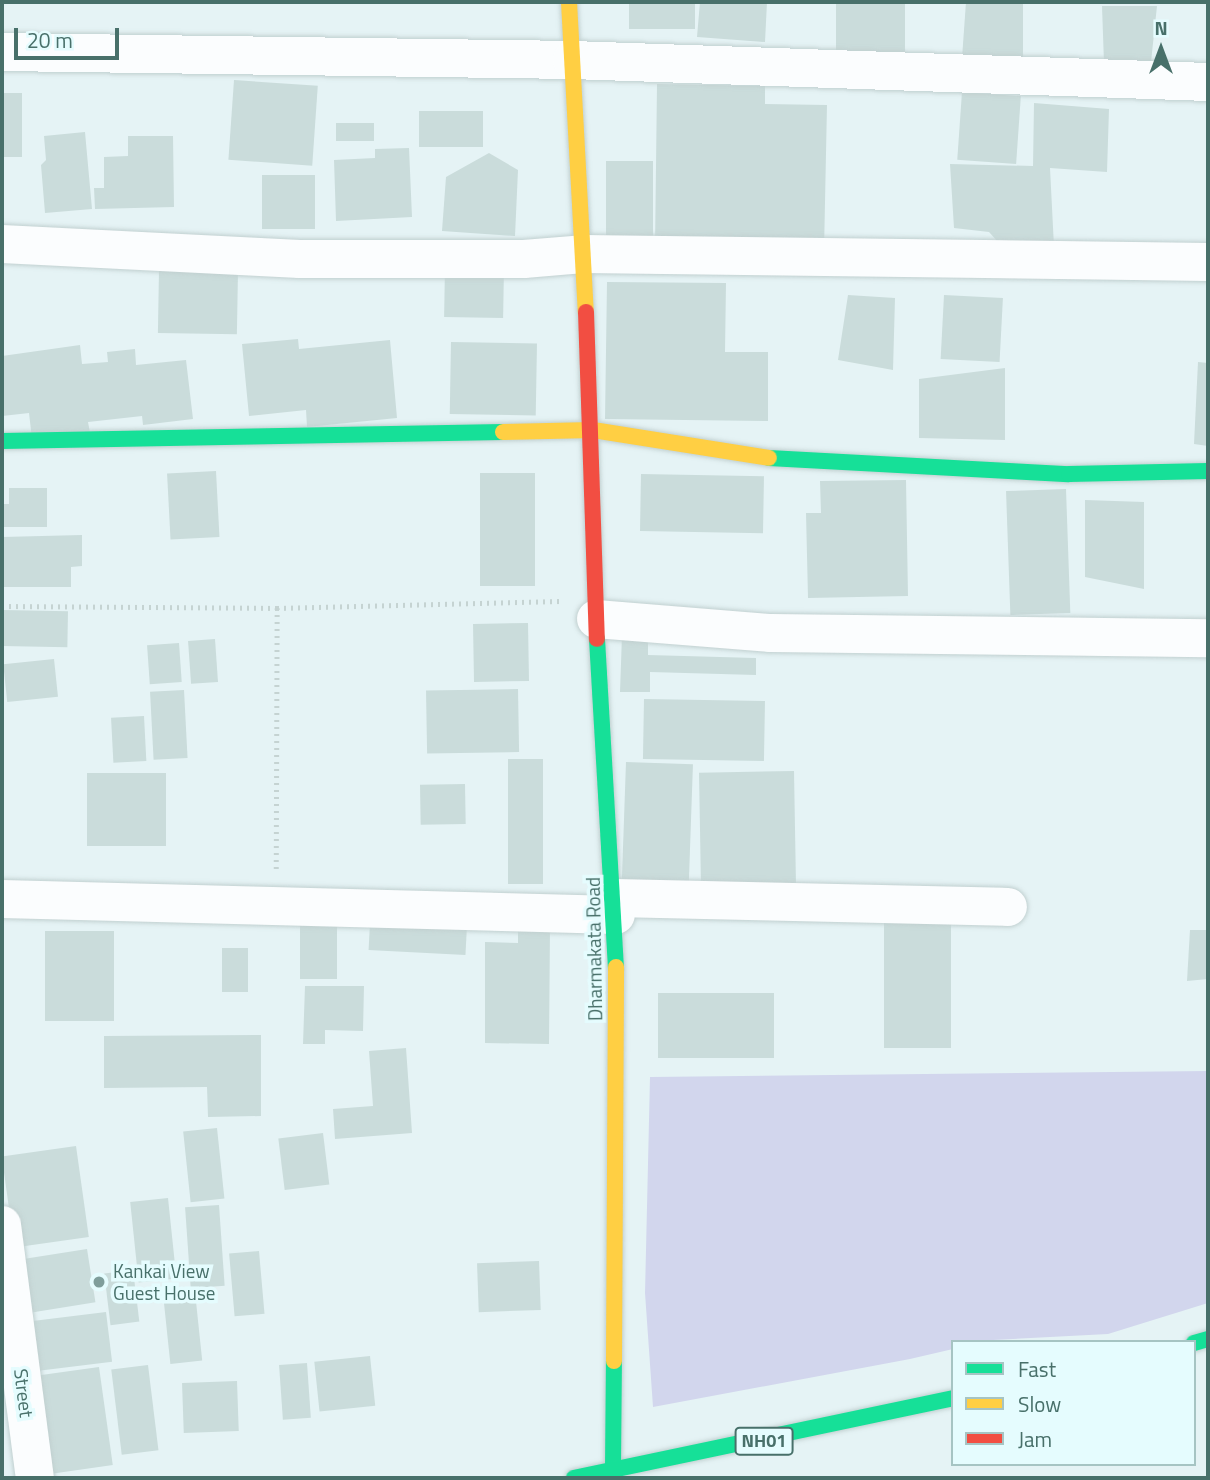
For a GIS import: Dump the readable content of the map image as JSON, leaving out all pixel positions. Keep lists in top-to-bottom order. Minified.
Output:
{"streets":{"main road":["Dharmakata Road","NH01"],"street":["Street"]},"crossings":[["Dharmakata Road","NH01"]],"places":["Kankai View Guest House"],"legend":["Fast","Slow","Jam"],"scale_bar":"20 m","north":"top"}
